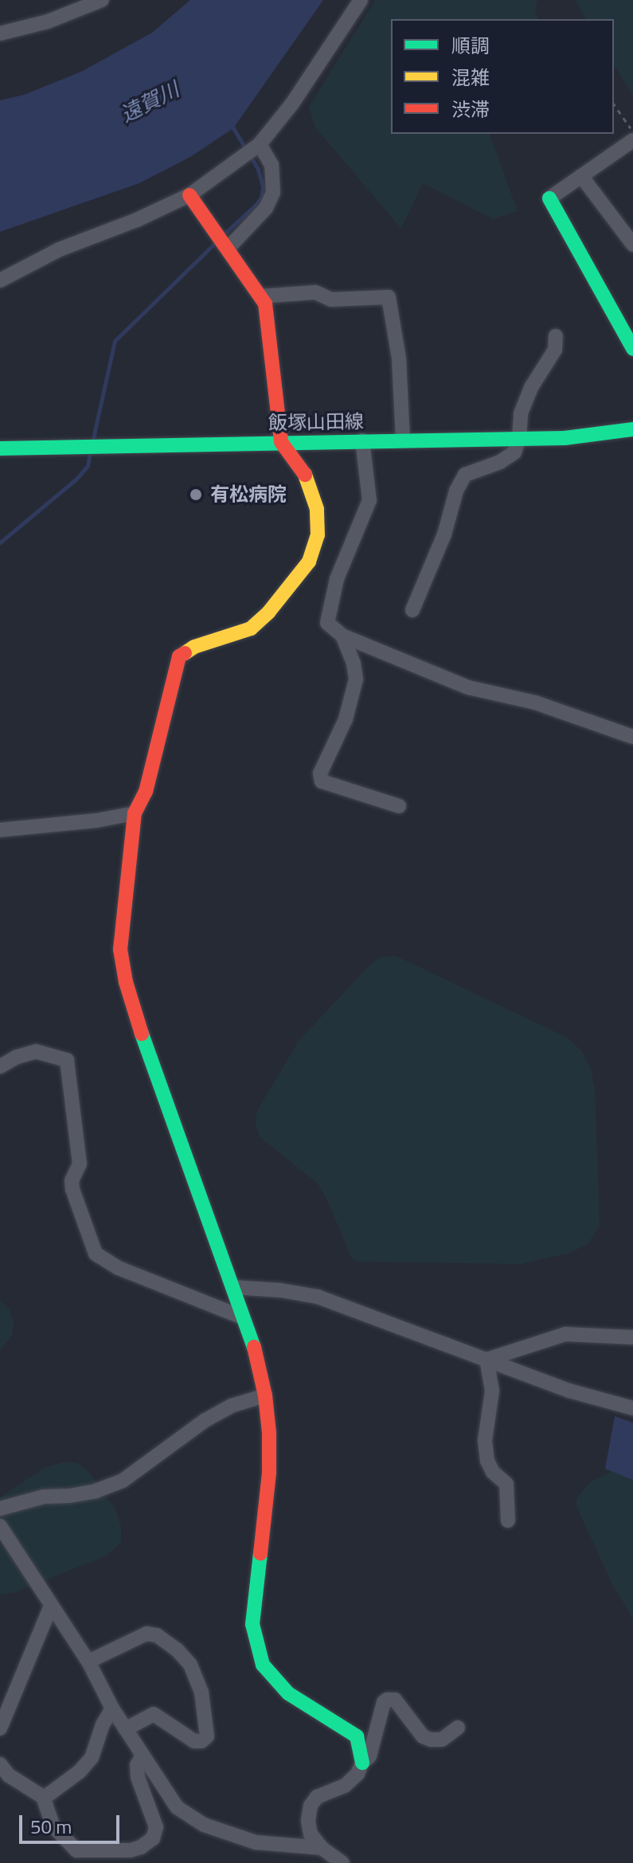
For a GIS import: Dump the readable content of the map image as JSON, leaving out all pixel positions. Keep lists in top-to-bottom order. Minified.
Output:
{"streets":{"street":["飯塚山田線"]},"water":["遠賀川"],"places":["有松病院"],"legend":["順調","混雑","渋滞"],"scale_bar":"50 m"}
